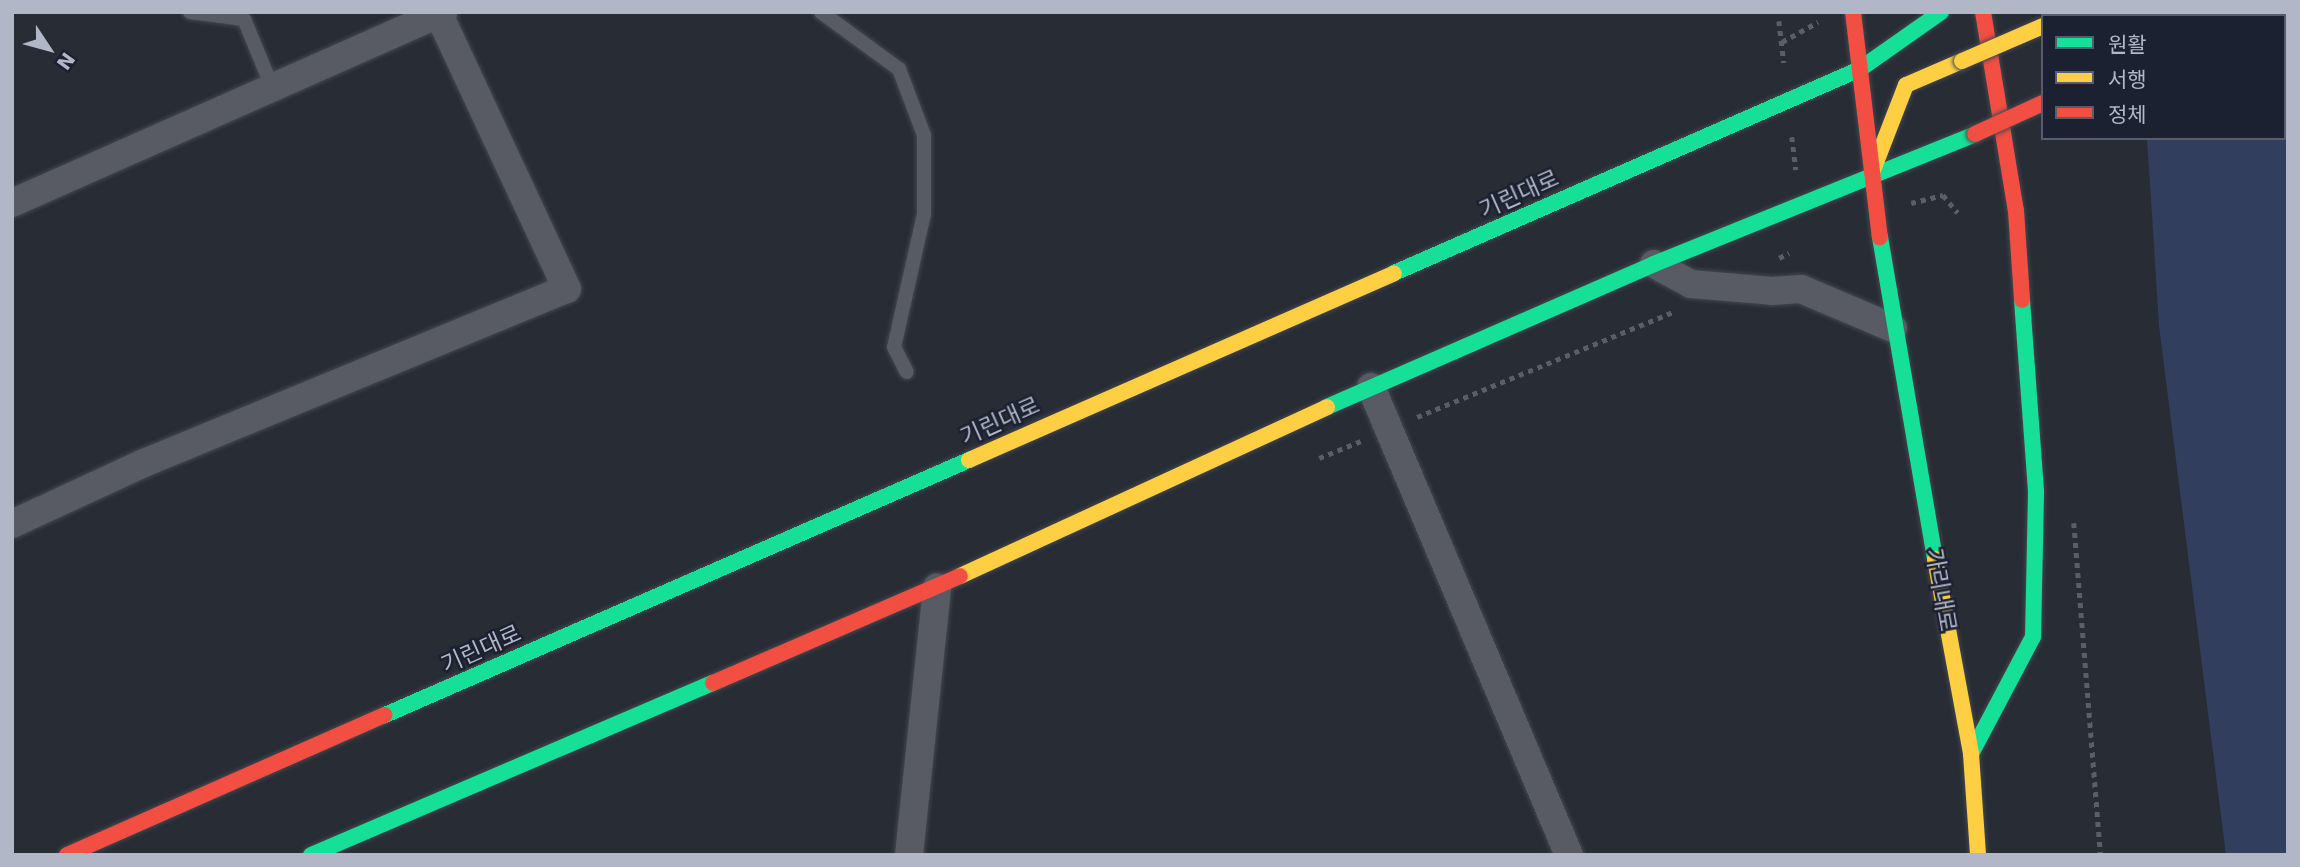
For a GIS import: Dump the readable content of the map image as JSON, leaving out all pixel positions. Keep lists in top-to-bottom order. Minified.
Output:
{"streets":{"street":["기린대로","가리내로"]},"crossings":[["기린대로","가리내로"]],"legend":["원활","서행","정체"],"north":"bottom right"}
